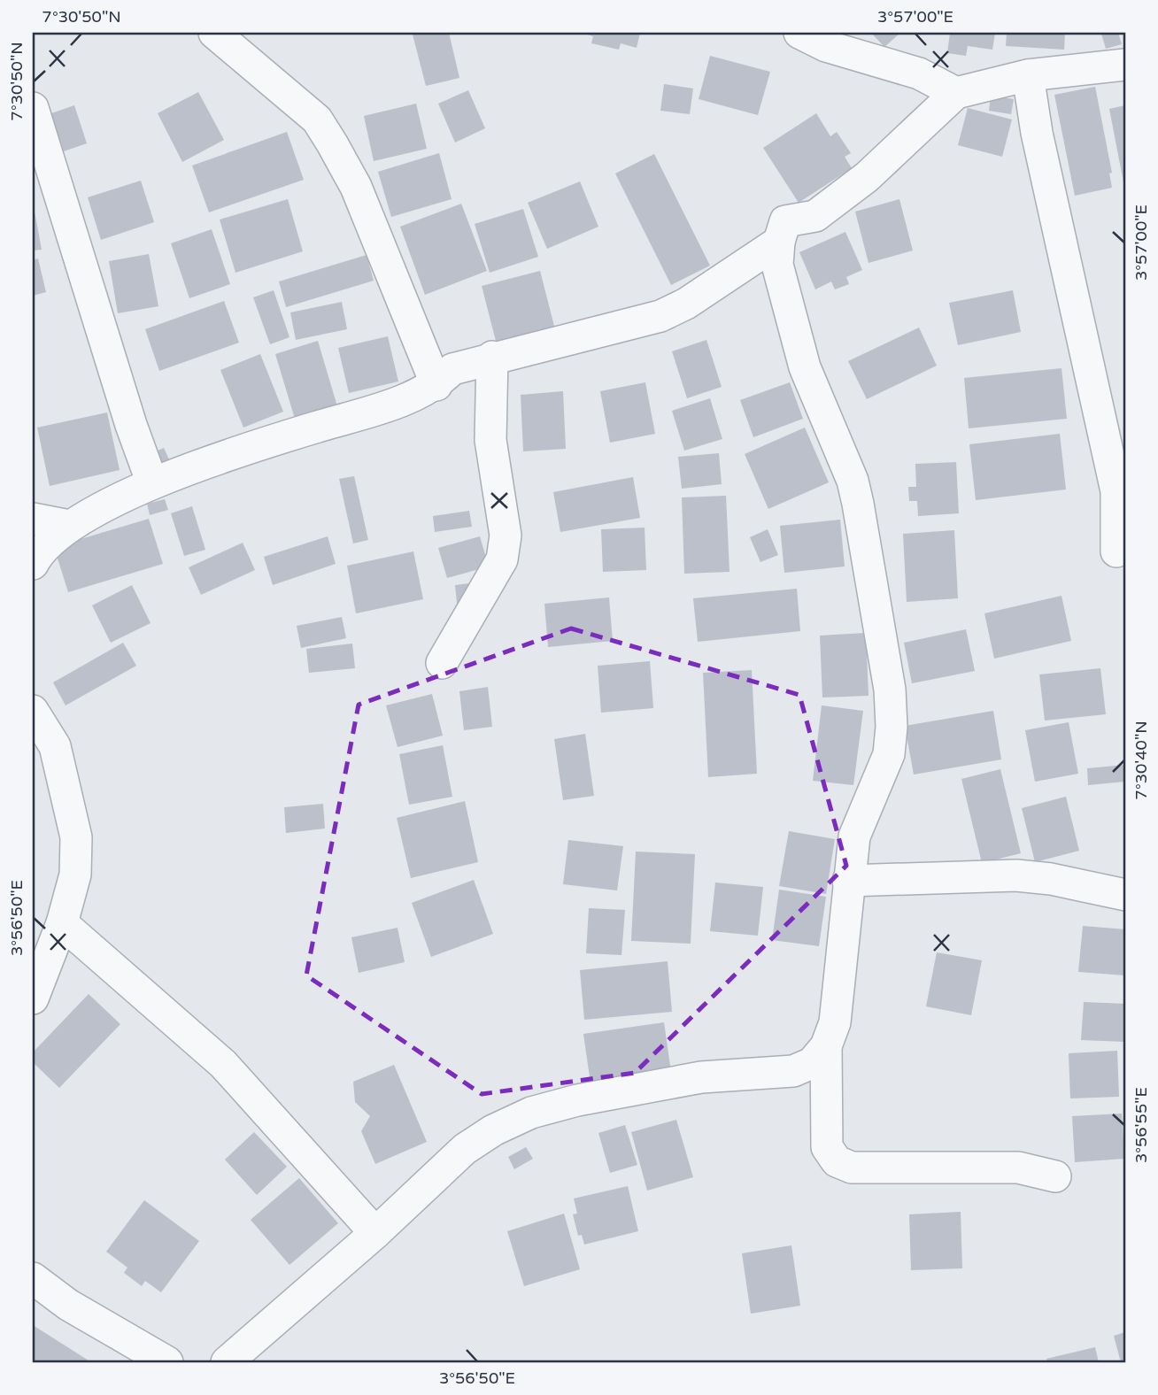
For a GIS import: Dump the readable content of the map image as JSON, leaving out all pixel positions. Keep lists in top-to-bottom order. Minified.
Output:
{"coordinates":["7°30'50\"N","3°57'00\"E","7°30'40\"N","3°56'50\"E","3°56'55\"E"]}
